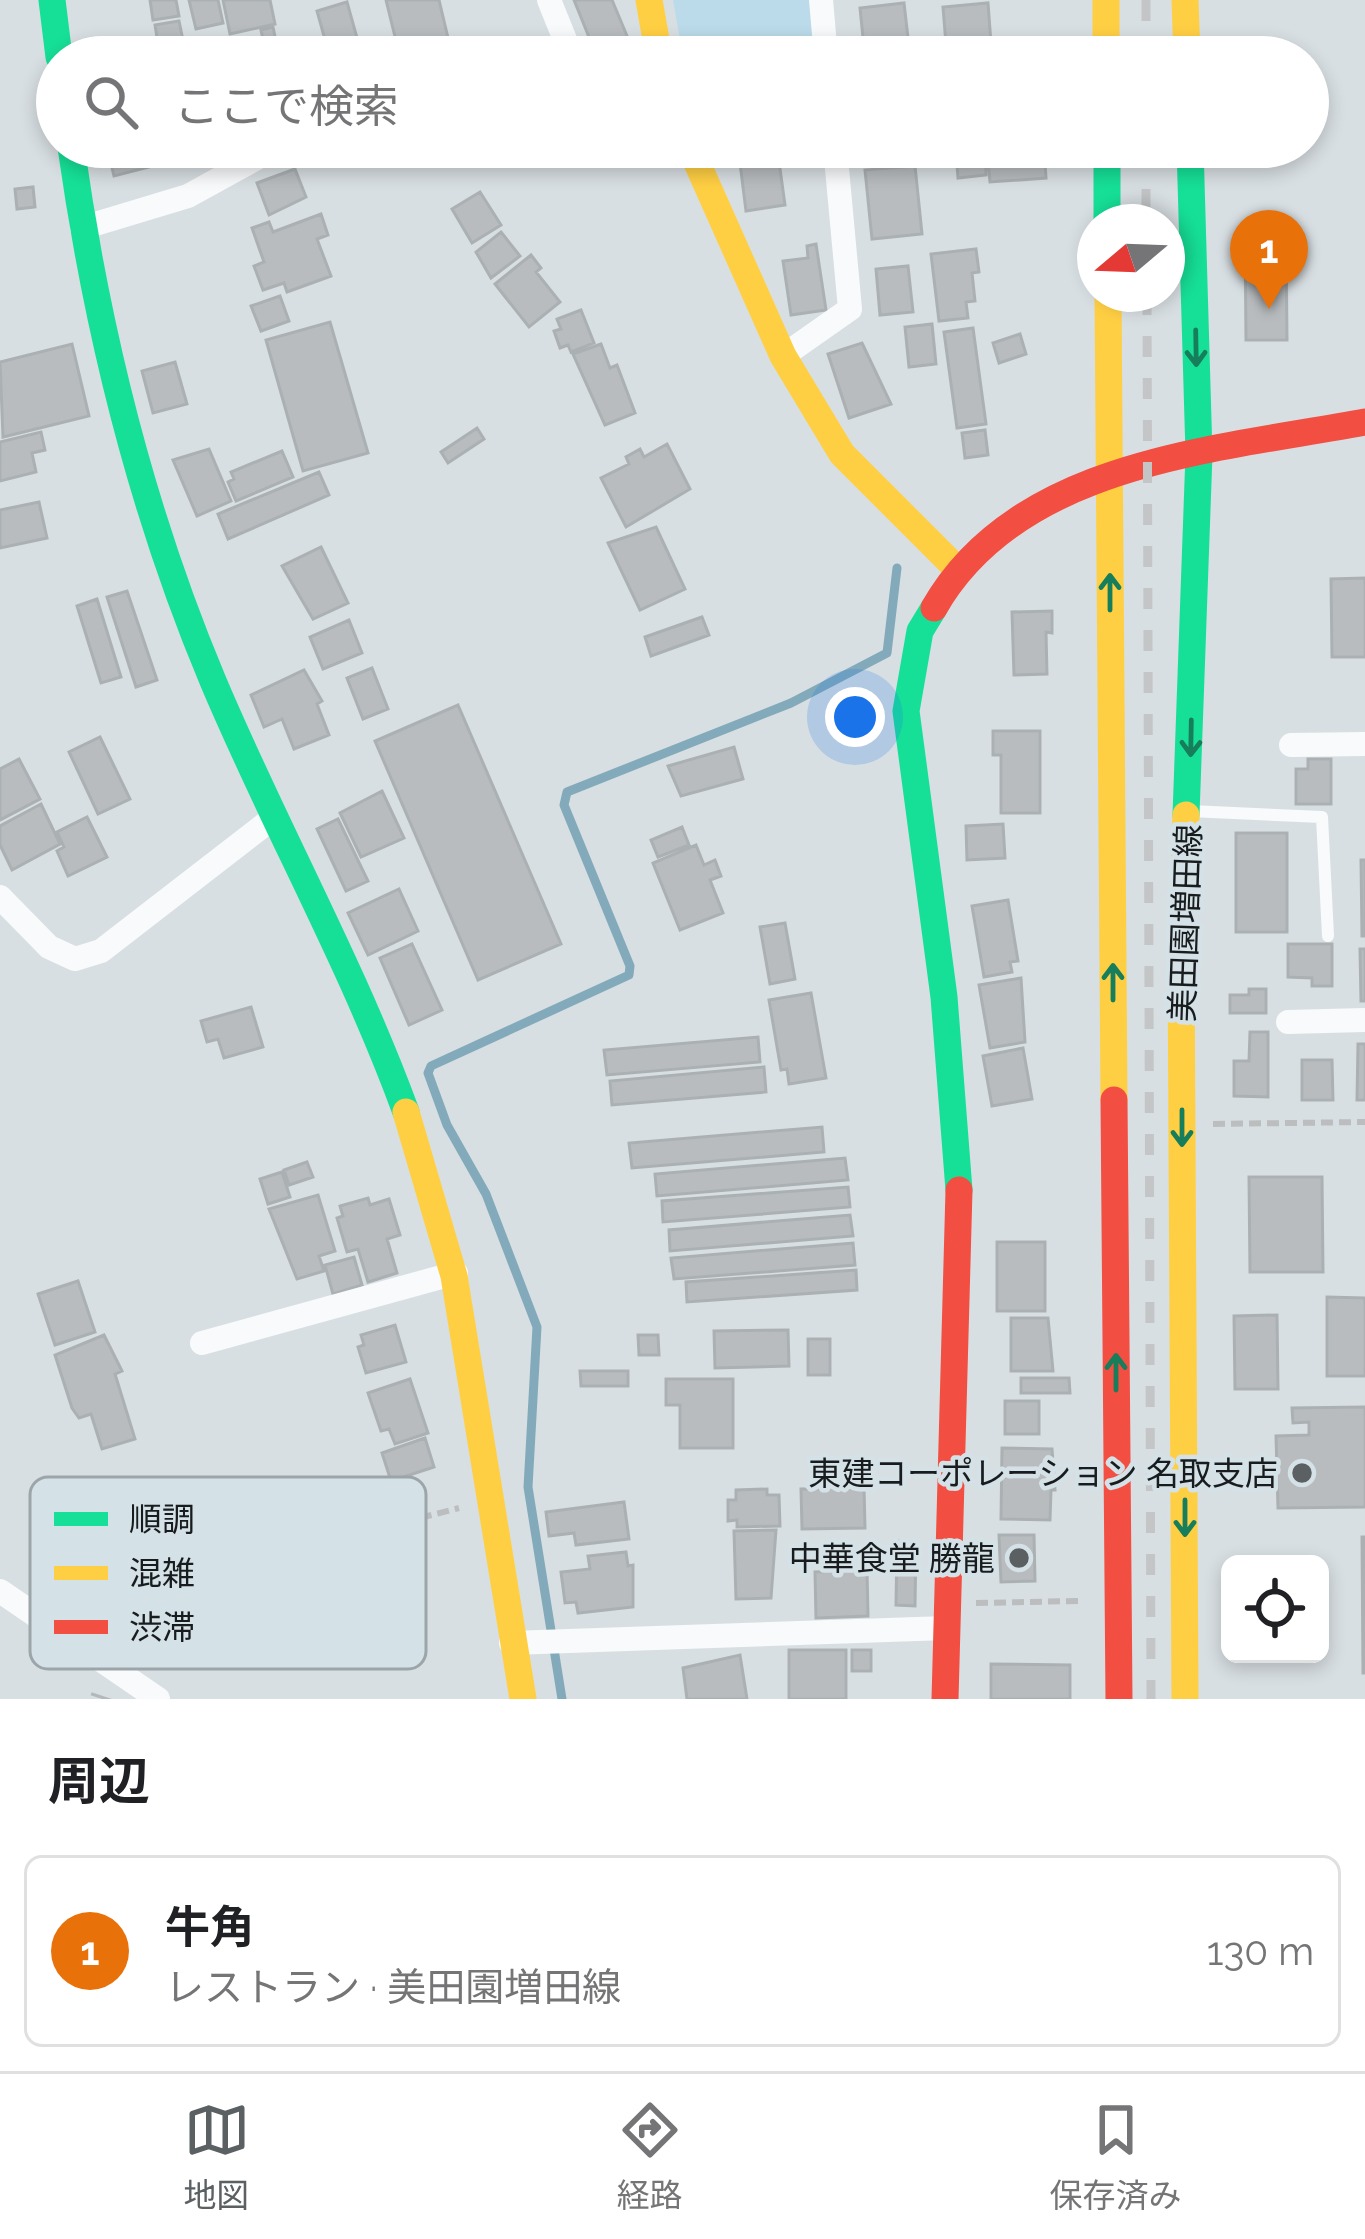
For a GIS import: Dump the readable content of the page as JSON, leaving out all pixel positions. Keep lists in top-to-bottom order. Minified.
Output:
{"streets":{"street":["美田園増田線"]},"places":["東建コーポレーション 名取支店","中華食堂 勝龍"],"legend":["順調","混雑","渋滞"],"north":"left","page":{"search":"ここで検索","pins":"1","heading":"周辺","list":[{"mark":"1","name":"牛角","note":"レストラン · 美田園増田線","value":"130 m"}],"nav":["地図","経路","保存済み"]}}
